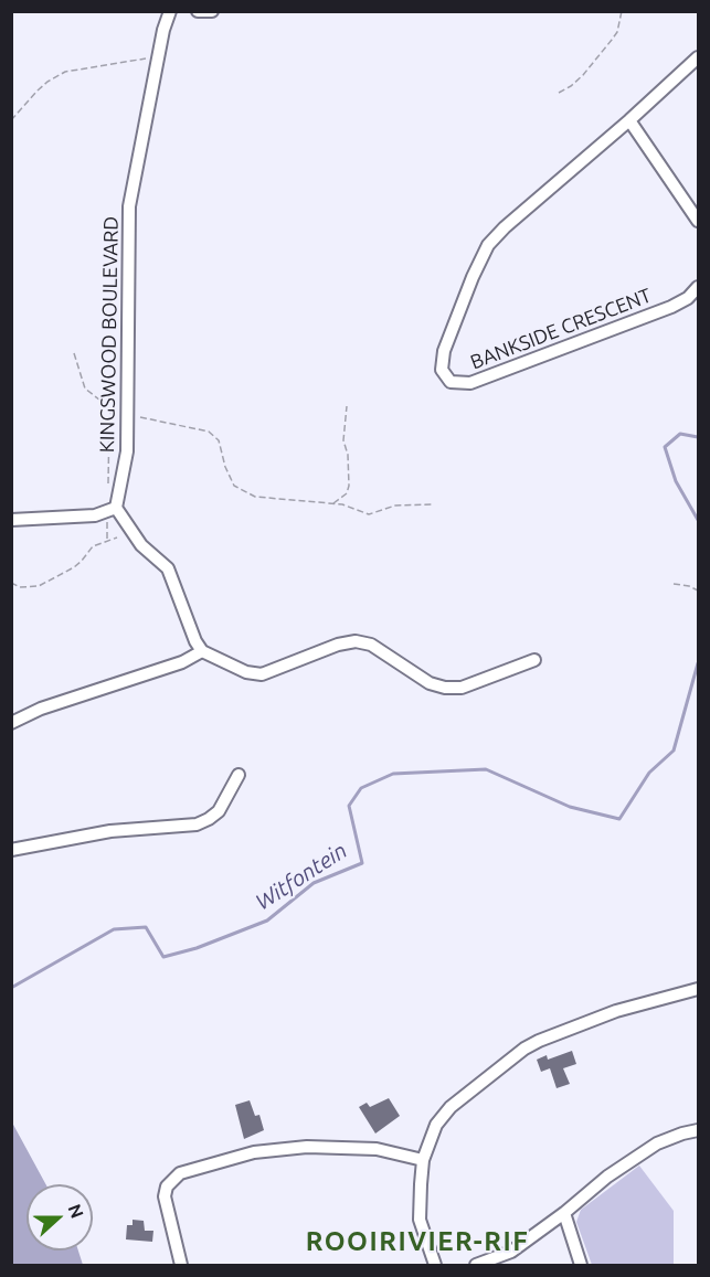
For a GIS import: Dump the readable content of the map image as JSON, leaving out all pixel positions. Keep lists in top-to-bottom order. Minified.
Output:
{"streets":{"street":["BANKSIDE CRESCENT","KINGSWOOD BOULEVARD"]},"districts":["ROOIRIVIER-RIF"],"water":["Witfontein"],"north":"right"}
